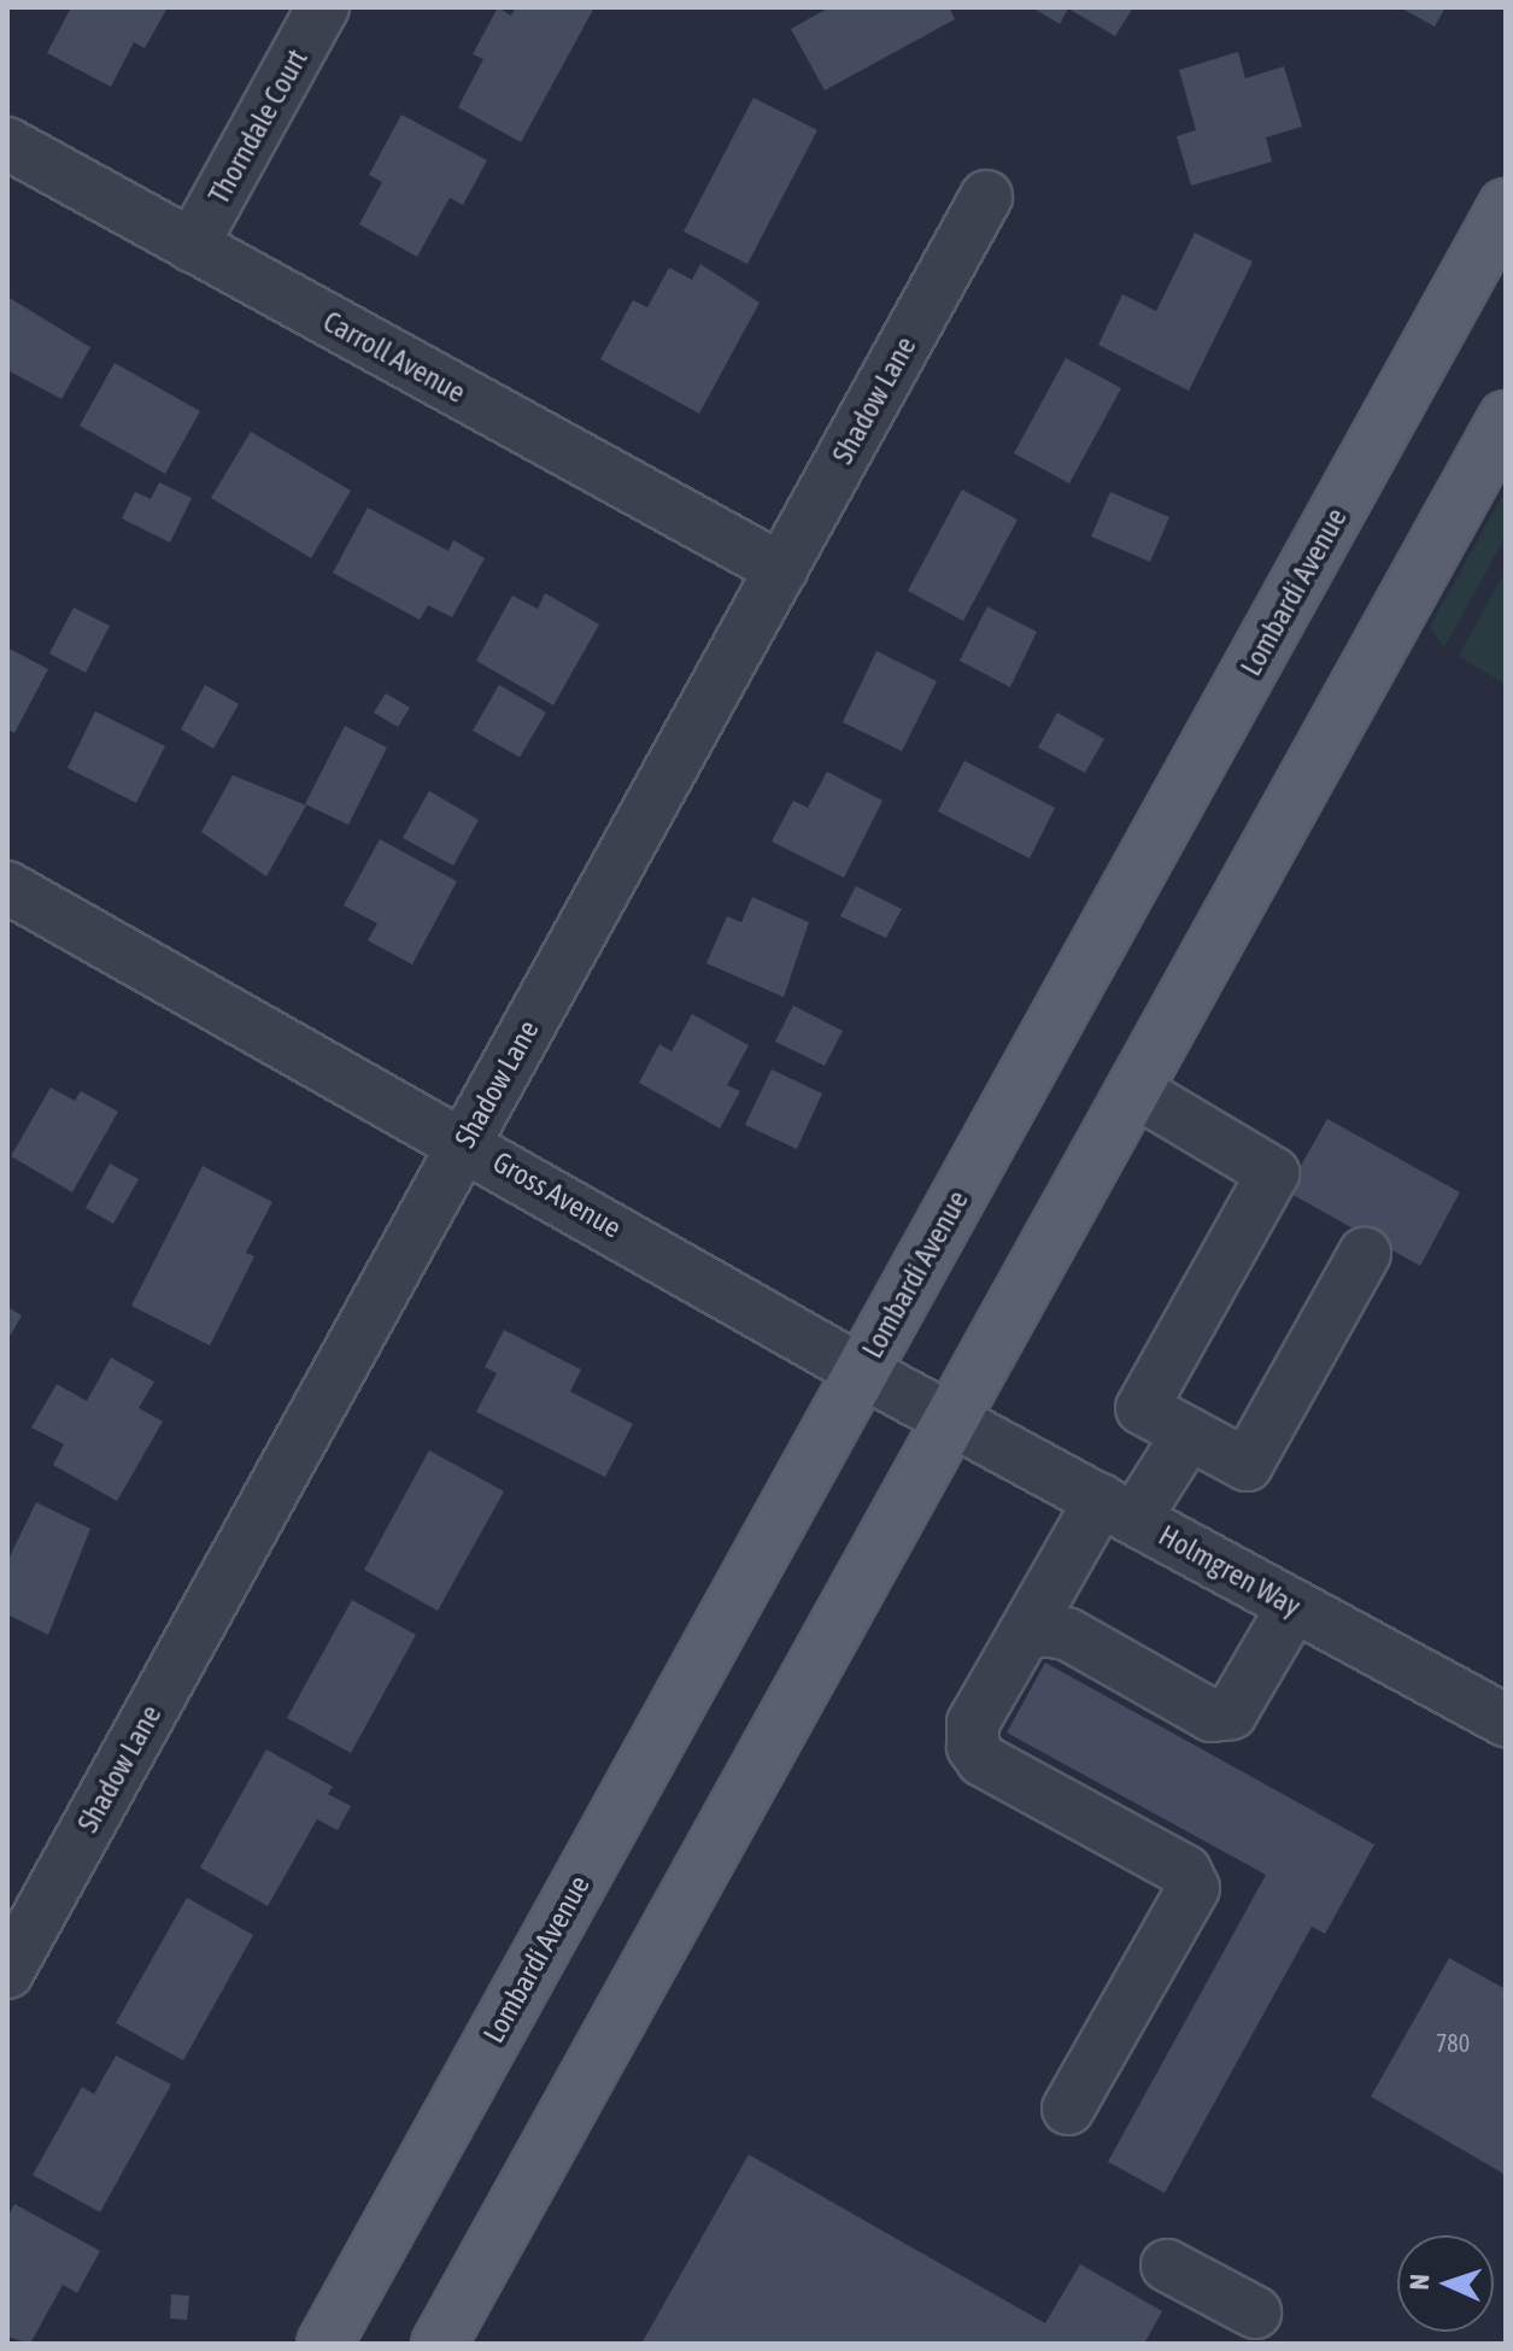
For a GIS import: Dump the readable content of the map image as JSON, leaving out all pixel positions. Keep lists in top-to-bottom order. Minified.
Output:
{"streets":{"main road":["Lombardi Avenue"],"street":["Thorndale Court","Carroll Avenue","Shadow Lane","Gross Avenue","Holmgren Way"]},"crossings":[["Thorndale Court","Carroll Avenue"],["Carroll Avenue","Shadow Lane"],["Shadow Lane","Gross Avenue"],["Lombardi Avenue","Gross Avenue"],["Gross Avenue","Holmgren Way"]],"house_numbers":["780"],"north":"left"}
